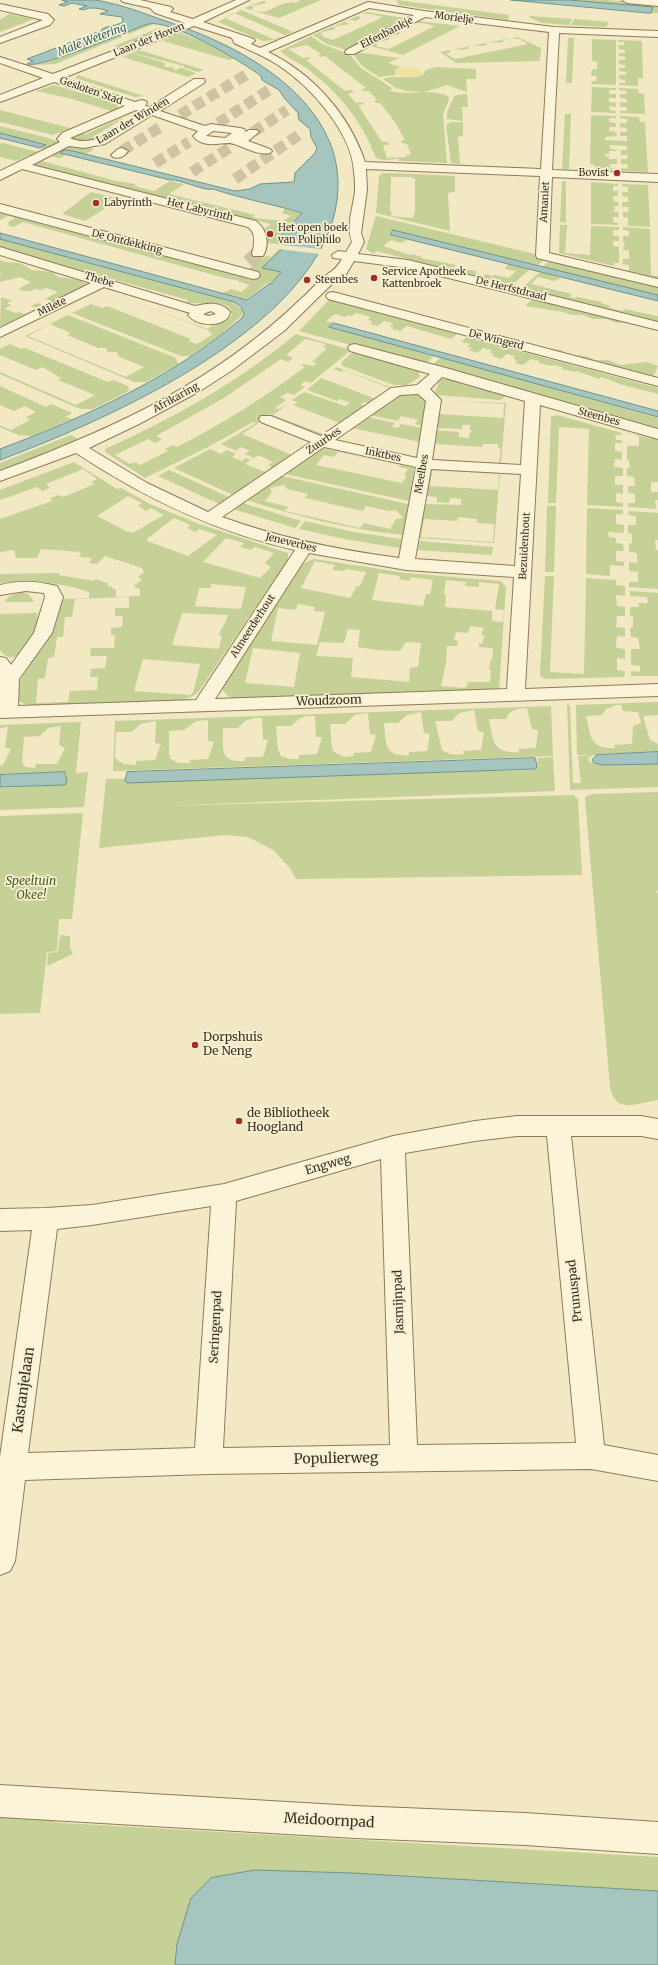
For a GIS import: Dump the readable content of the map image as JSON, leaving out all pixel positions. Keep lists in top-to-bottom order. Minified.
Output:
{"streets":{"street":["Morielje","Elfenbankje","Laan der Hoven","Gesloten Stad","Laan der Winden","Amaniet","Het Labyrinth","De Ontdekking","Thebe","De Herfstdraad","Milete","De Wingerd","Afrikaring","Steenbes","Zuurbes","Inktbes","Meelbes","Jeneverbes","Bezuidenhout","Almeerderhout","Woudzoom","Engweg","Prunuspad","Jasmijnpad","Seringenpad","Kastanjelaan","Populierweg","Meidoornpad"]},"crossings":[["Morielje","Elfenbankje"],["Morielje","Amaniet"],["Morielje","Afrikaring"],["Laan der Hoven","Gesloten Stad"],["Laan der Hoven","Afrikaring"],["Gesloten Stad","Laan der Winden"],["Thebe","Milete"],["De Herfstdraad","Afrikaring"],["Afrikaring","Jeneverbes"],["Steenbes","Bezuidenhout"],["Zuurbes","Inktbes"],["Zuurbes","Meelbes"],["Zuurbes","Jeneverbes"],["Inktbes","Meelbes"],["Inktbes","Bezuidenhout"],["Meelbes","Jeneverbes"],["Jeneverbes","Bezuidenhout"],["Jeneverbes","Almeerderhout"],["Bezuidenhout","Woudzoom"],["Almeerderhout","Woudzoom"],["Engweg","Prunuspad"],["Engweg","Jasmijnpad"],["Engweg","Seringenpad"],["Engweg","Kastanjelaan"],["Prunuspad","Populierweg"],["Jasmijnpad","Populierweg"],["Seringenpad","Populierweg"],["Kastanjelaan","Populierweg"]],"water":["Male Wetering"],"parks":["Speeltuin Okee!"],"places":["Bovist","Labyrinth","Het open boek van Poliphilo","Service Apotheek Kattenbroek","Steenbes","Dorpshuis De Neng","de Bibliotheek Hoogland"]}
